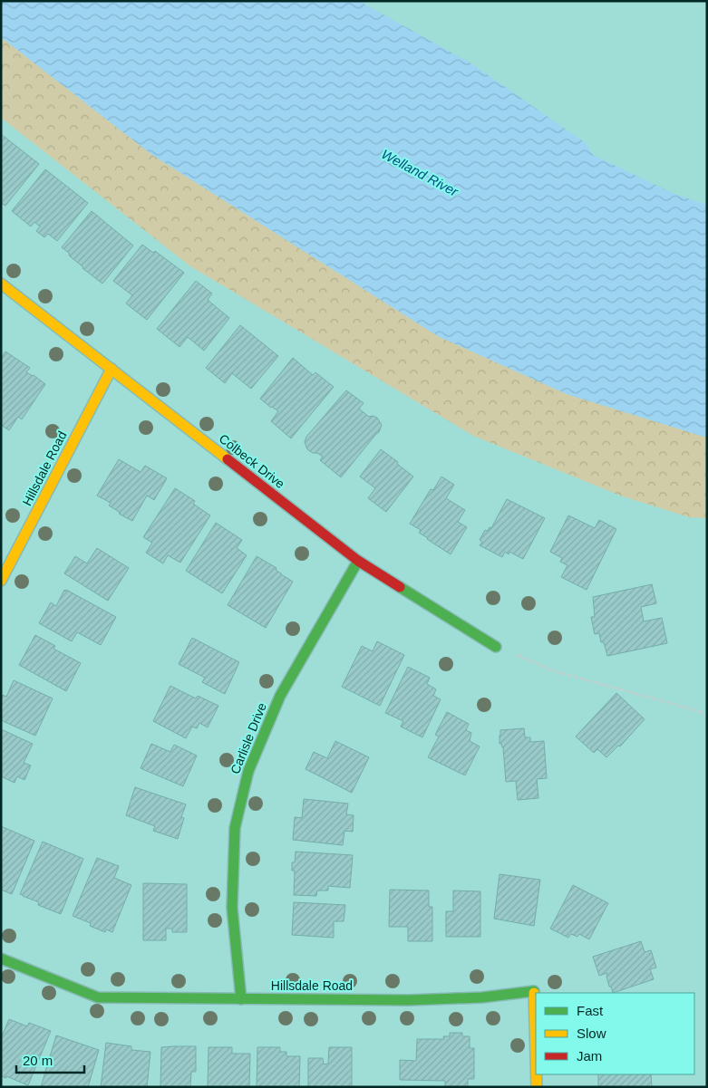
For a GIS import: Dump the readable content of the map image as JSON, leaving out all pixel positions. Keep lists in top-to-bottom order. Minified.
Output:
{"streets":{"street":["Colbeck Drive","Hillsdale Road","Carlisle Drive"]},"crossings":[["Colbeck Drive","Hillsdale Road"],["Colbeck Drive","Carlisle Drive"],["Hillsdale Road","Carlisle Drive"]],"water":["Welland River"],"legend":["Fast","Slow","Jam"],"scale_bar":"20 m"}
